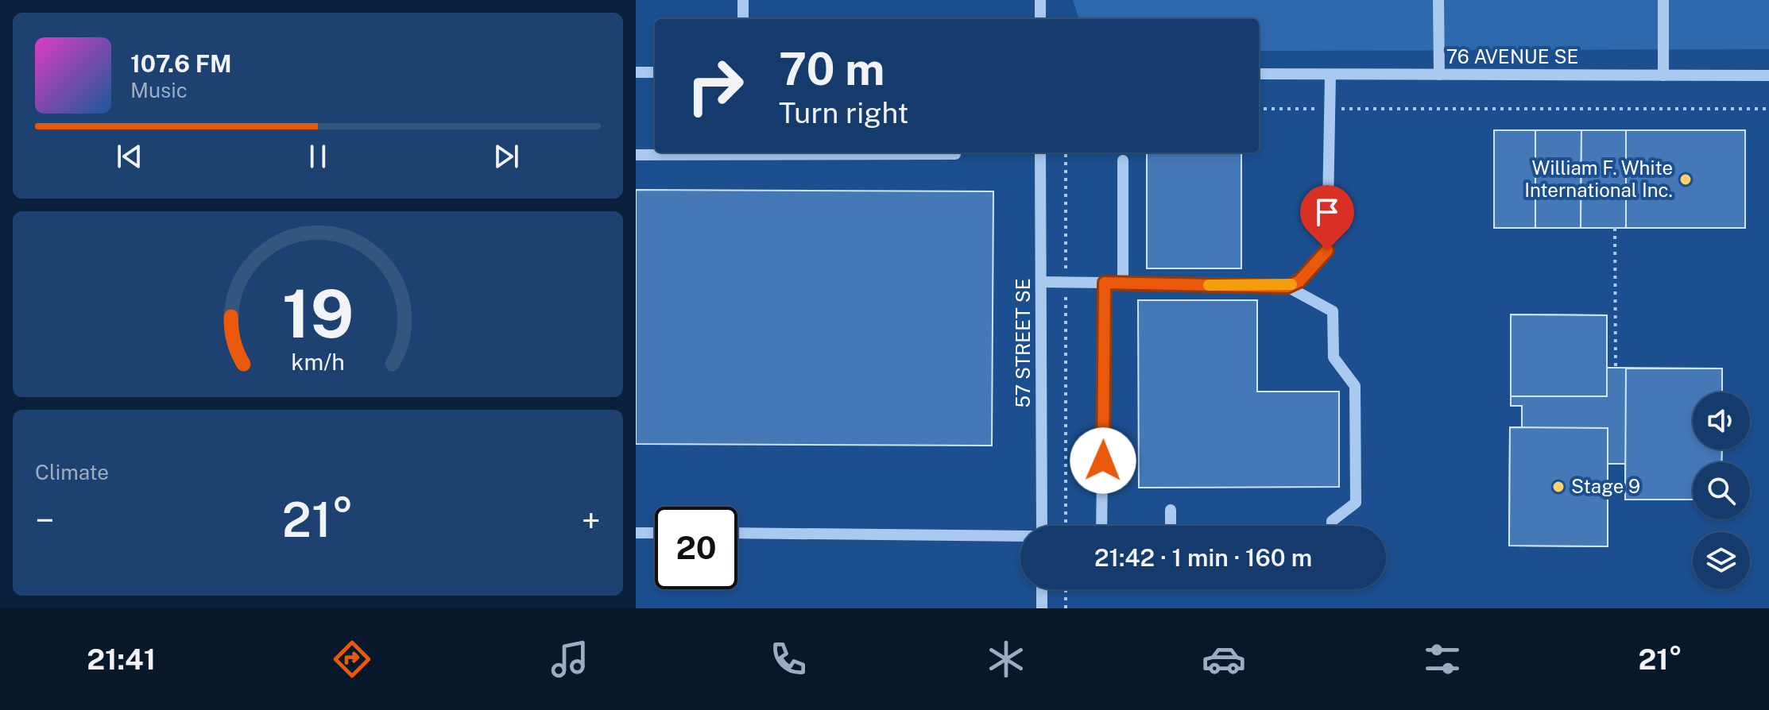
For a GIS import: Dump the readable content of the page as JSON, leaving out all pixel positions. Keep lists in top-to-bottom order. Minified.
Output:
{"streets":{"street":["76 AVENUE SE","57 STREET SE"]},"places":["William F. White International Inc.","Stage 9"],"page":{"turn":["70 m","Turn right"],"song":["107.6 FM","Music"],"tile":"Climate","heat":["−","21°","+"],"limit":"20","trip":"21:42 · 1 min · 160 m","tabs":["21:41","21°"],"gauge":["19","km/h"]}}
